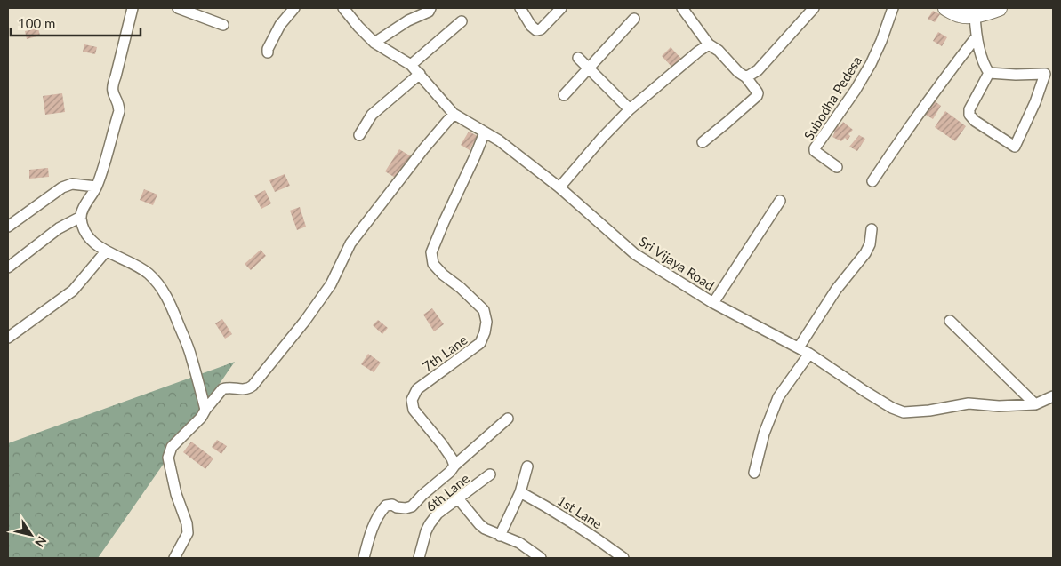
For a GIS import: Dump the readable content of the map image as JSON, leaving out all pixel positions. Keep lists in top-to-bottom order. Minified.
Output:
{"streets":{"street":["Subodha Pedesa","Sri Vijaya Road","7th Lane","6th Lane","1st Lane"]},"crossings":[["Sri Vijaya Road","7th Lane"]],"scale_bar":"100 m","north":"bottom right"}
